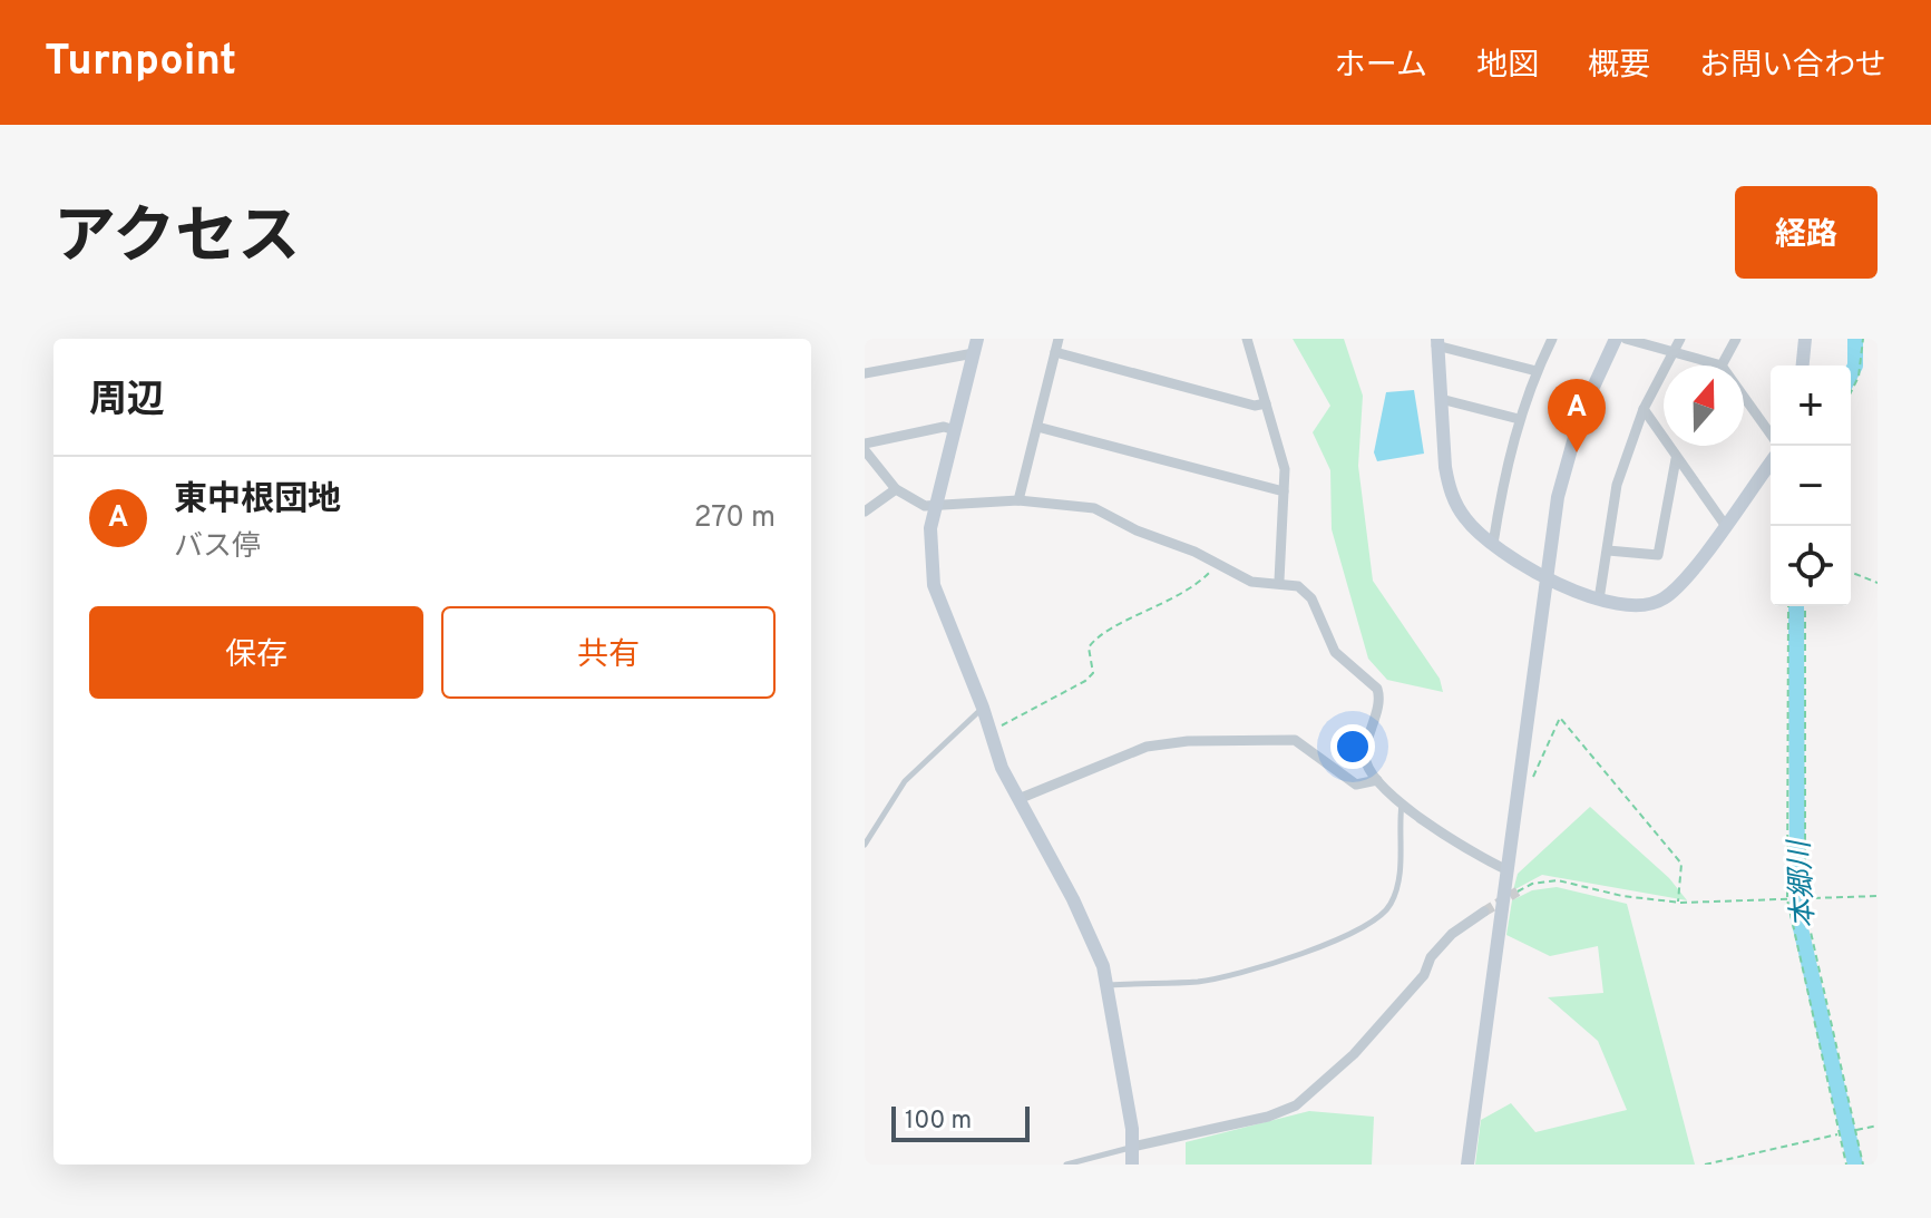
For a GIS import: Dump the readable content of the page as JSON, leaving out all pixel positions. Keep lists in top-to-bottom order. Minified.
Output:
{"water":["本郷川"],"scale_bar":"100 m","north":"top","page":{"header":"Turnpoint","nav":["ホーム","地図","概要","お問い合わせ"],"title":"アクセス","buttons":["経路",["保存","共有"]],"heading":"周辺","map_buttons":["+","−"],"pins":"A","list":[{"mark":"A","name":"東中根団地","note":"バス停","value":"270 m"}],"scale":"100 m"}}
